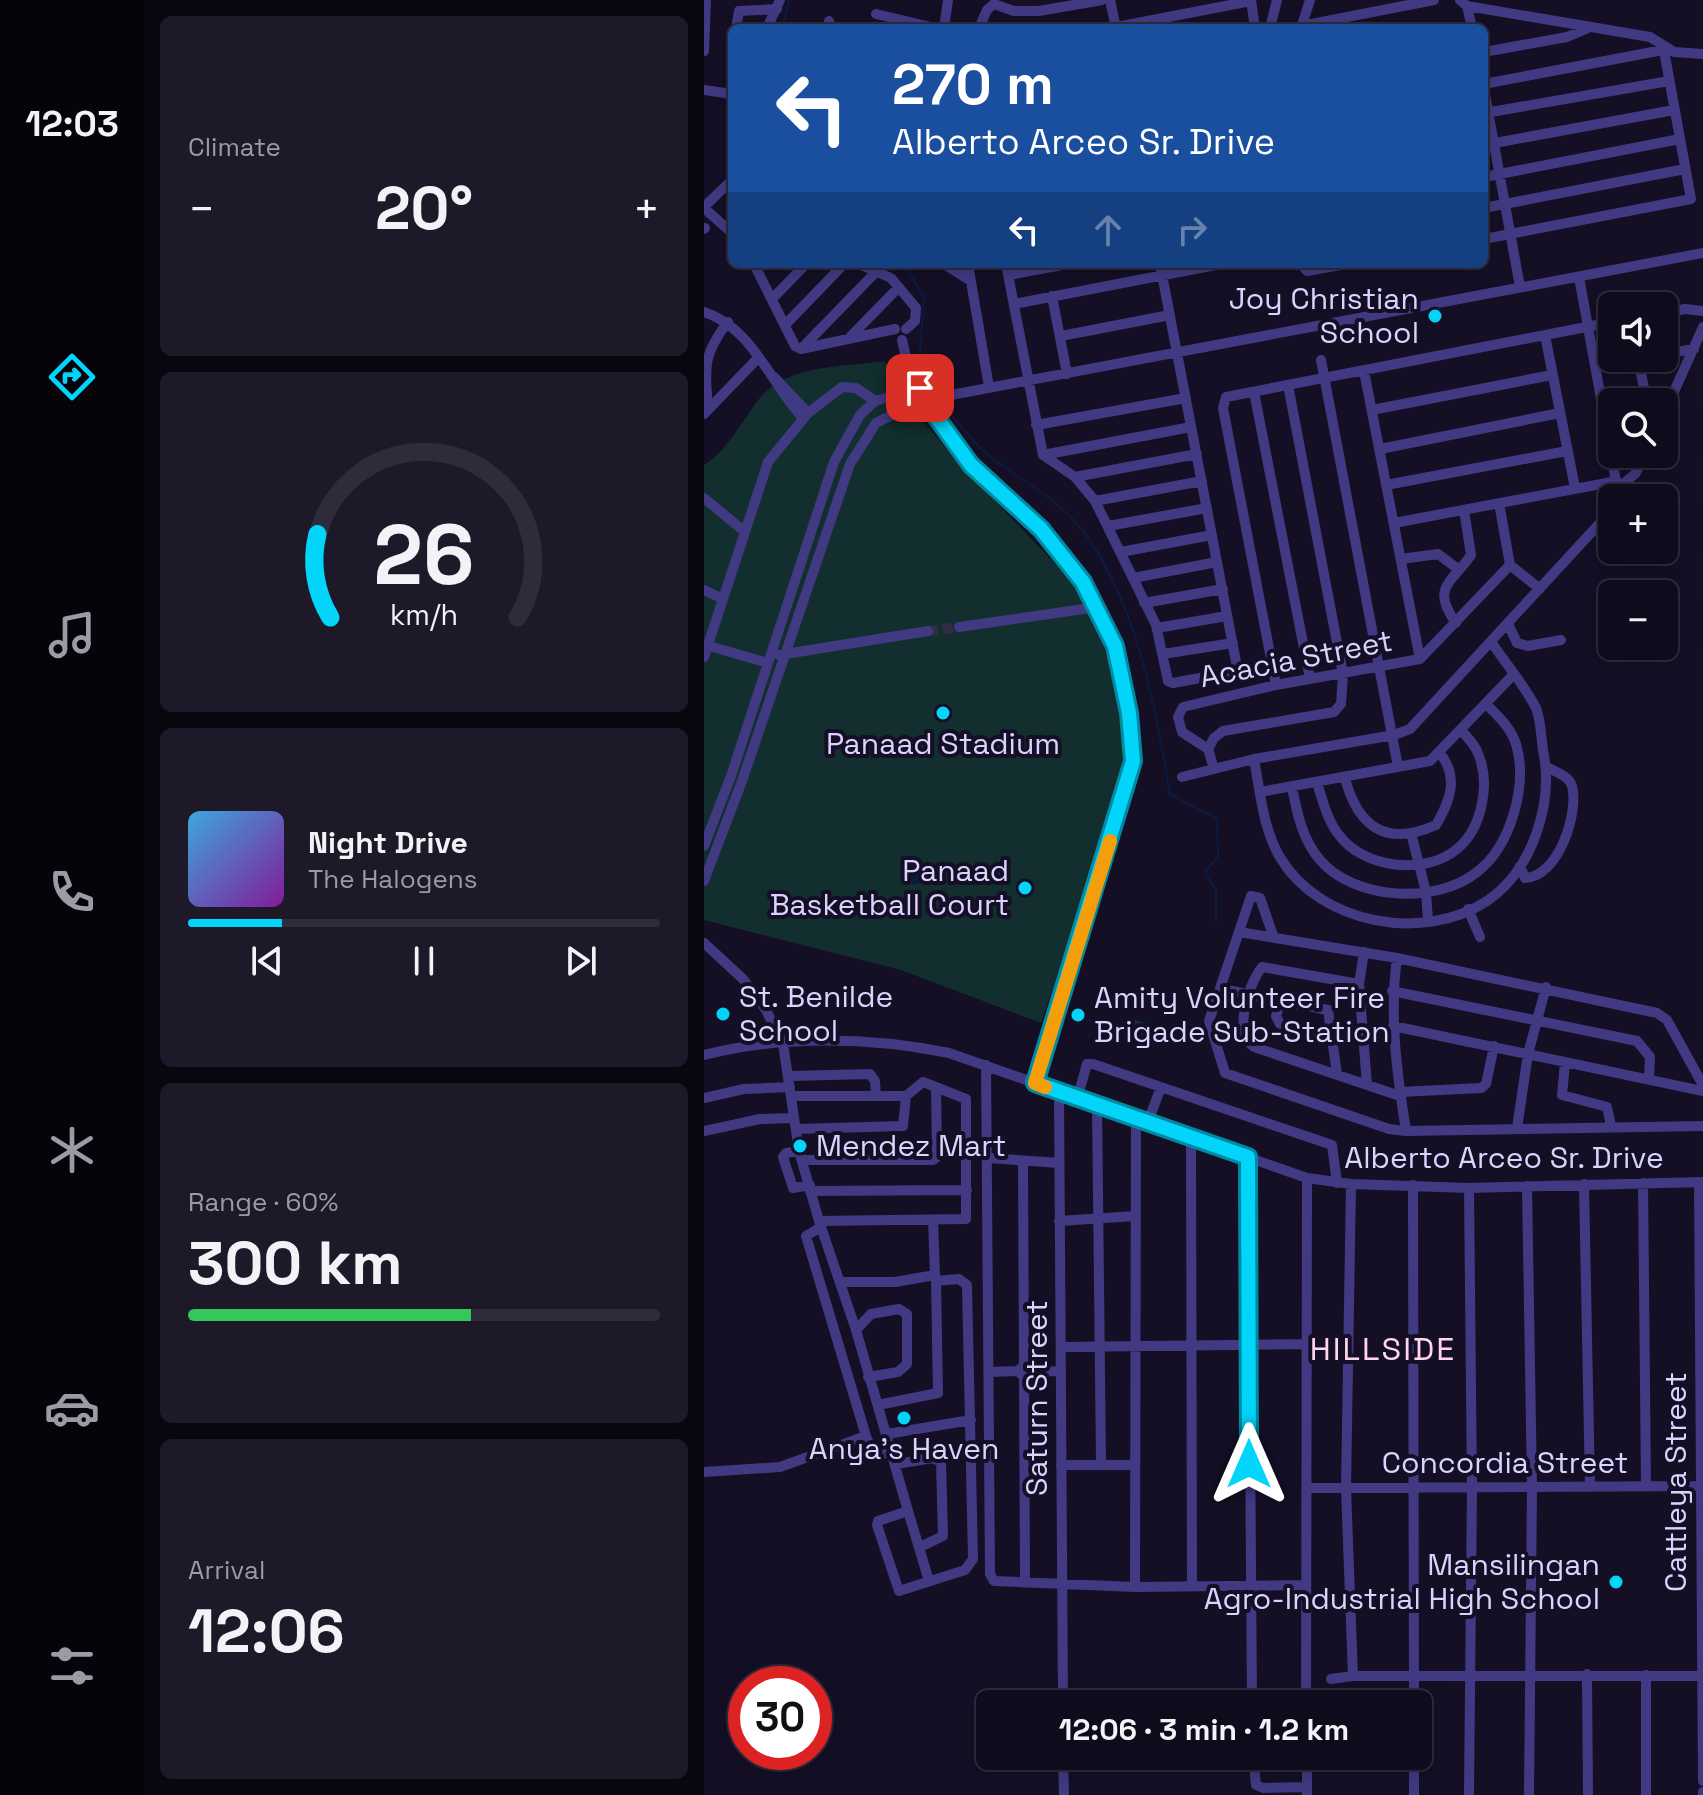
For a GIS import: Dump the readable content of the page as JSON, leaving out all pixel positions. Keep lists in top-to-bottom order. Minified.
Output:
{"streets":{"street":["Acacia Street","Alberto Arceo Sr. Drive","Saturn Street","Concordia Street","Cattleya Street"]},"crossings":[["Alberto Arceo Sr. Drive","Saturn Street"],["Alberto Arceo Sr. Drive","Cattleya Street"],["Concordia Street","Cattleya Street"]],"districts":["HILLSIDE"],"places":["Joy Christian School","Panaad Stadium","Panaad Basketball Court","St. Benilde School","Amity Volunteer Fire Brigade Sub-Station","Mendez Mart","Anya's Haven","Mansilingan Agro-Industrial High School"],"page":{"tabs":"12:03","tile":["Climate",["Range · 60%","300 km"],["Arrival","12:06"]],"turn":["270 m","Alberto Arceo Sr. Drive"],"heat":["−","20°","+"],"map_buttons":["+","−"],"song":["Night Drive","The Halogens"],"limit":"30","trip":"12:06 · 3 min · 1.2 km","gauge":["26","km/h"]}}
